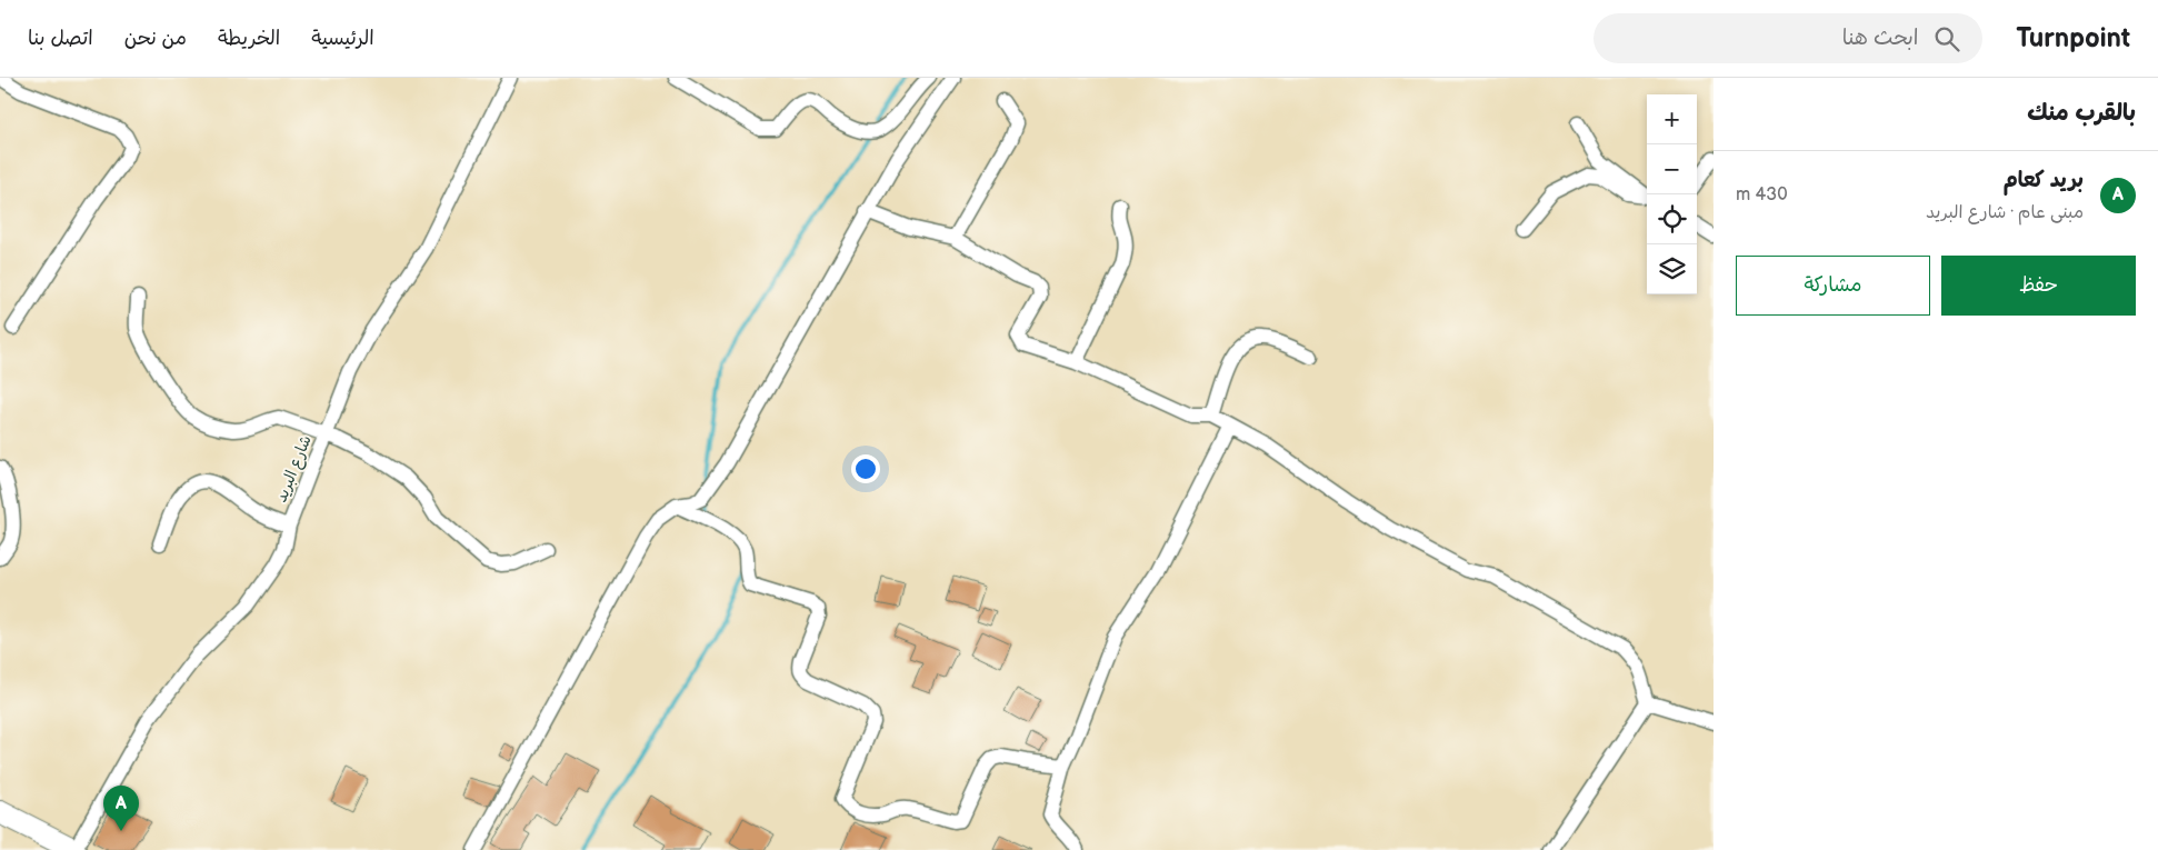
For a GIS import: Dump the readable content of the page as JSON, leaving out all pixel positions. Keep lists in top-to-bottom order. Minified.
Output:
{"streets":{"street":["شارع البريد"]},"page":{"header":"Turnpoint","search":"ابحث هنا","nav":["الرئيسية","الخريطة","من نحن","اتصل بنا"],"heading":"بالقرب منك","map_buttons":["+","−"],"list":[{"mark":"A","name":"بريد كعام","note":"مبنى عام · شارع البريد","value":"430 m"}],"buttons":["حفظ","مشاركة"],"pins":"A"}}
